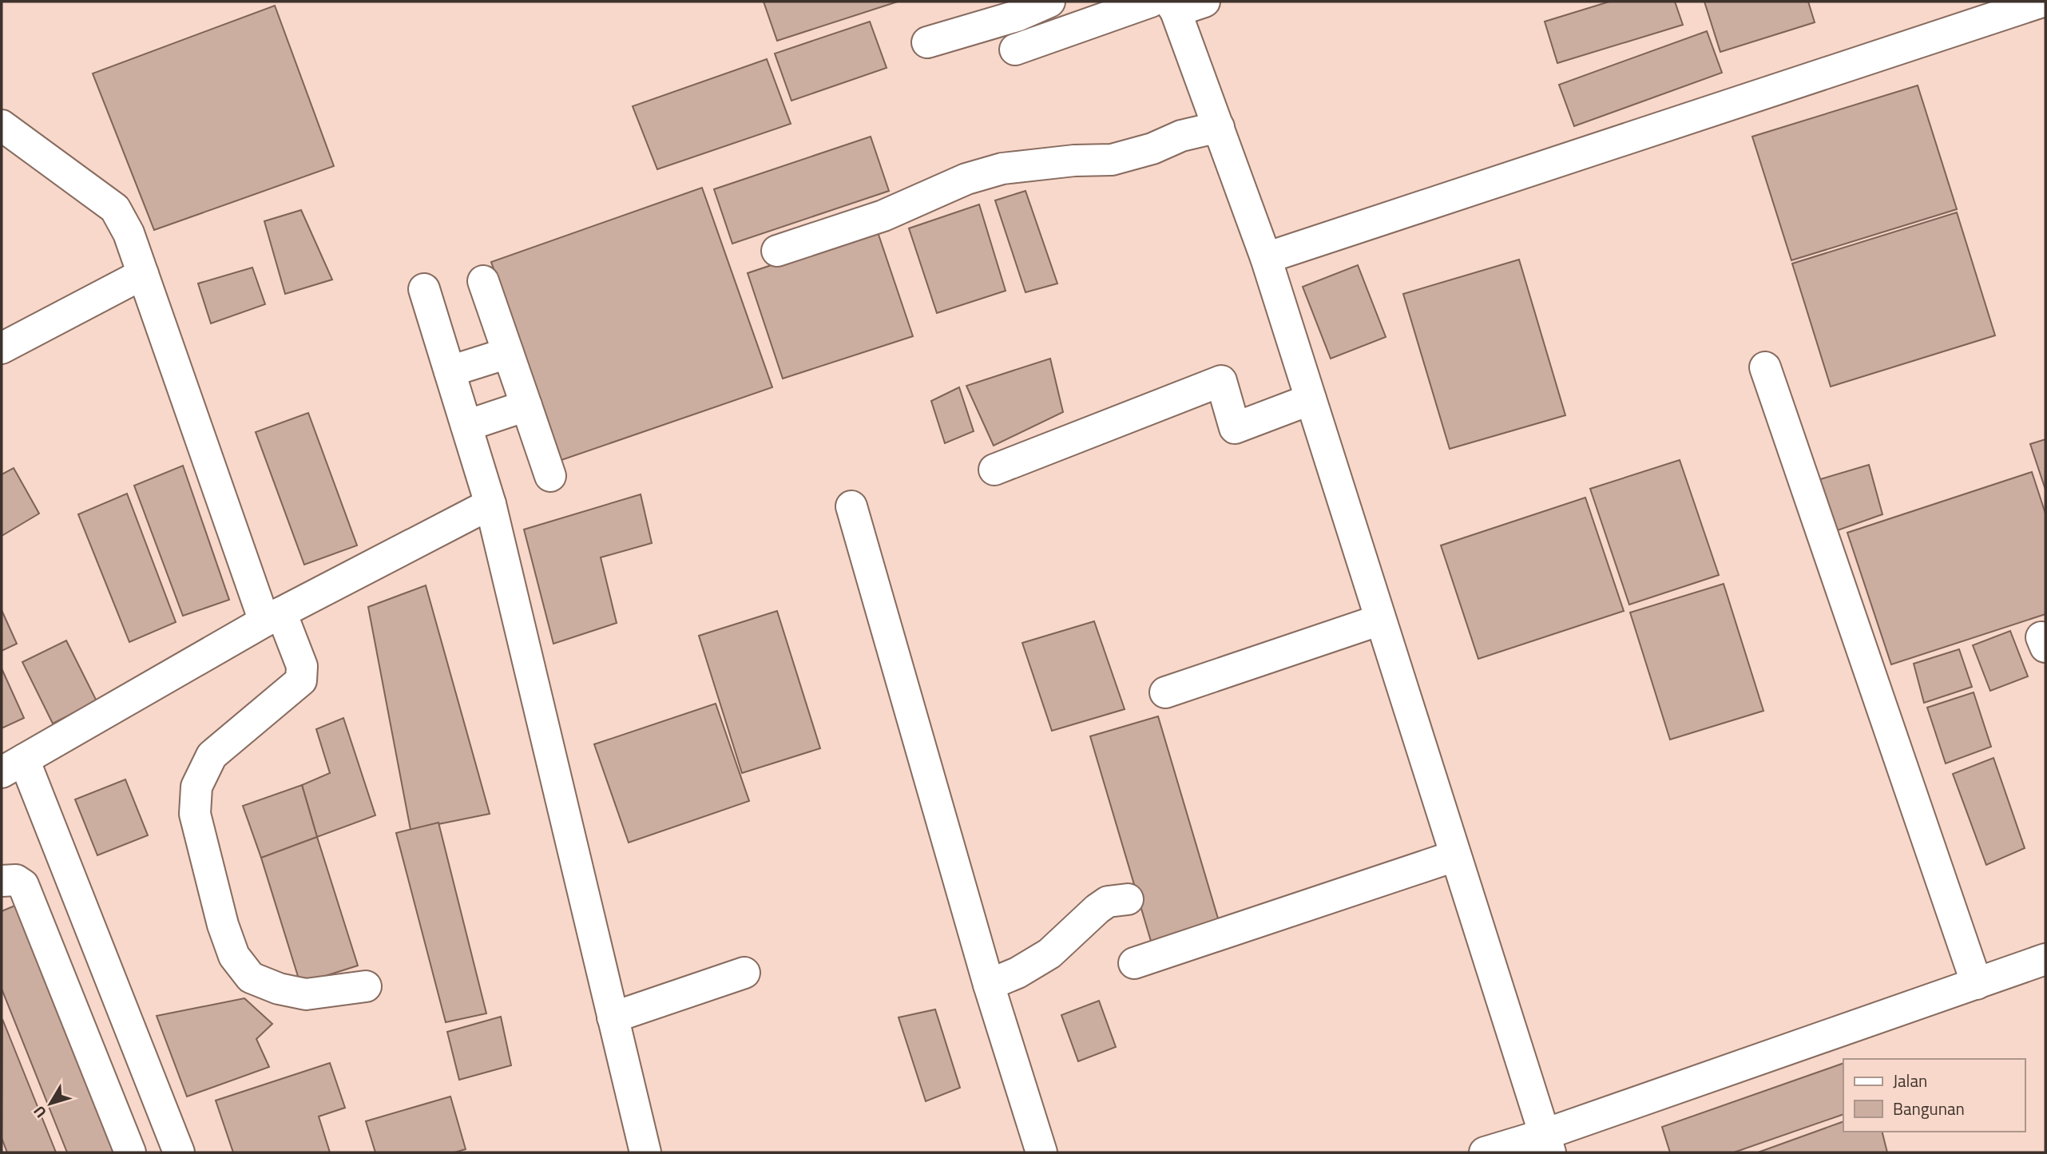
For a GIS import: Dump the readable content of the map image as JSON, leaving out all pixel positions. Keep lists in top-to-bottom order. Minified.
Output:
{"legend":["Jalan","Bangunan"],"north":"bottom left"}
